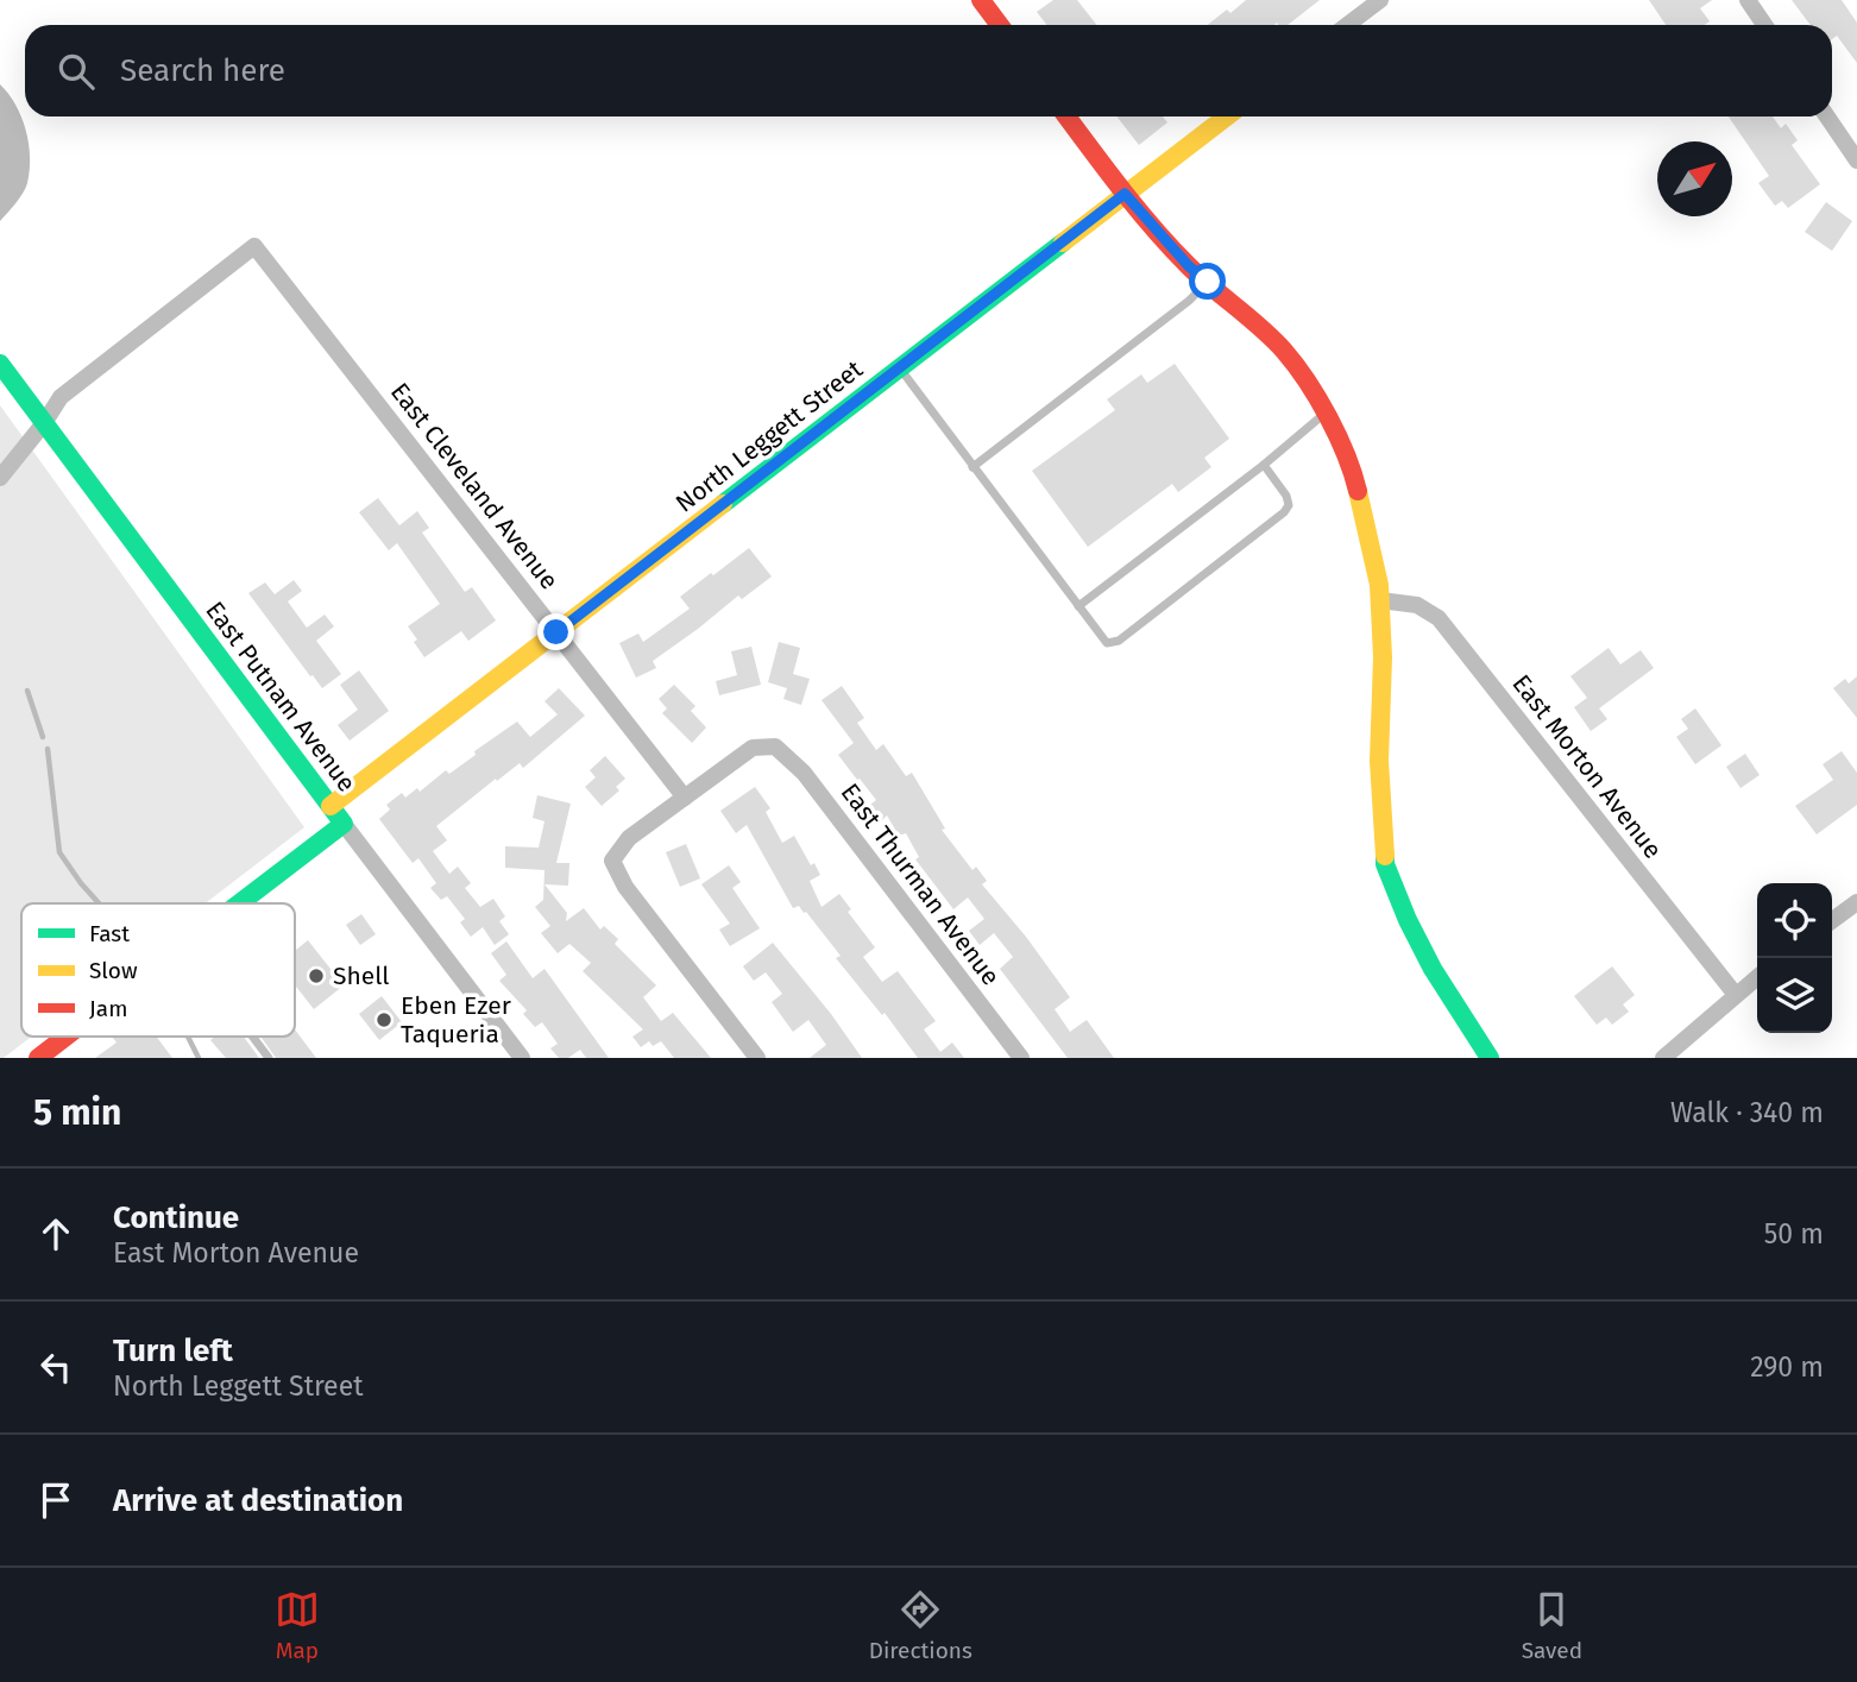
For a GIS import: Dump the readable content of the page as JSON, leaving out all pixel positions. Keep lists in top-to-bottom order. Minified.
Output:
{"streets":{"street":["North Leggett Street","East Cleveland Avenue","East Putnam Avenue","East Morton Avenue","East Thurman Avenue"]},"crossings":[["North Leggett Street","East Cleveland Avenue"],["North Leggett Street","East Putnam Avenue"],["East Cleveland Avenue","East Putnam Avenue"],["East Cleveland Avenue","East Thurman Avenue"]],"places":["Shell","Eben Ezer Taqueria"],"legend":["Fast","Slow","Jam"],"north":"top right","page":{"search":"Search here","heading":["5 min","Walk · 340 m"],"list":[["Continue","East Morton Avenue","50 m"],["Turn left","North Leggett Street","290 m"],"Arrive at destination"],"nav":["Map","Directions","Saved"]}}
